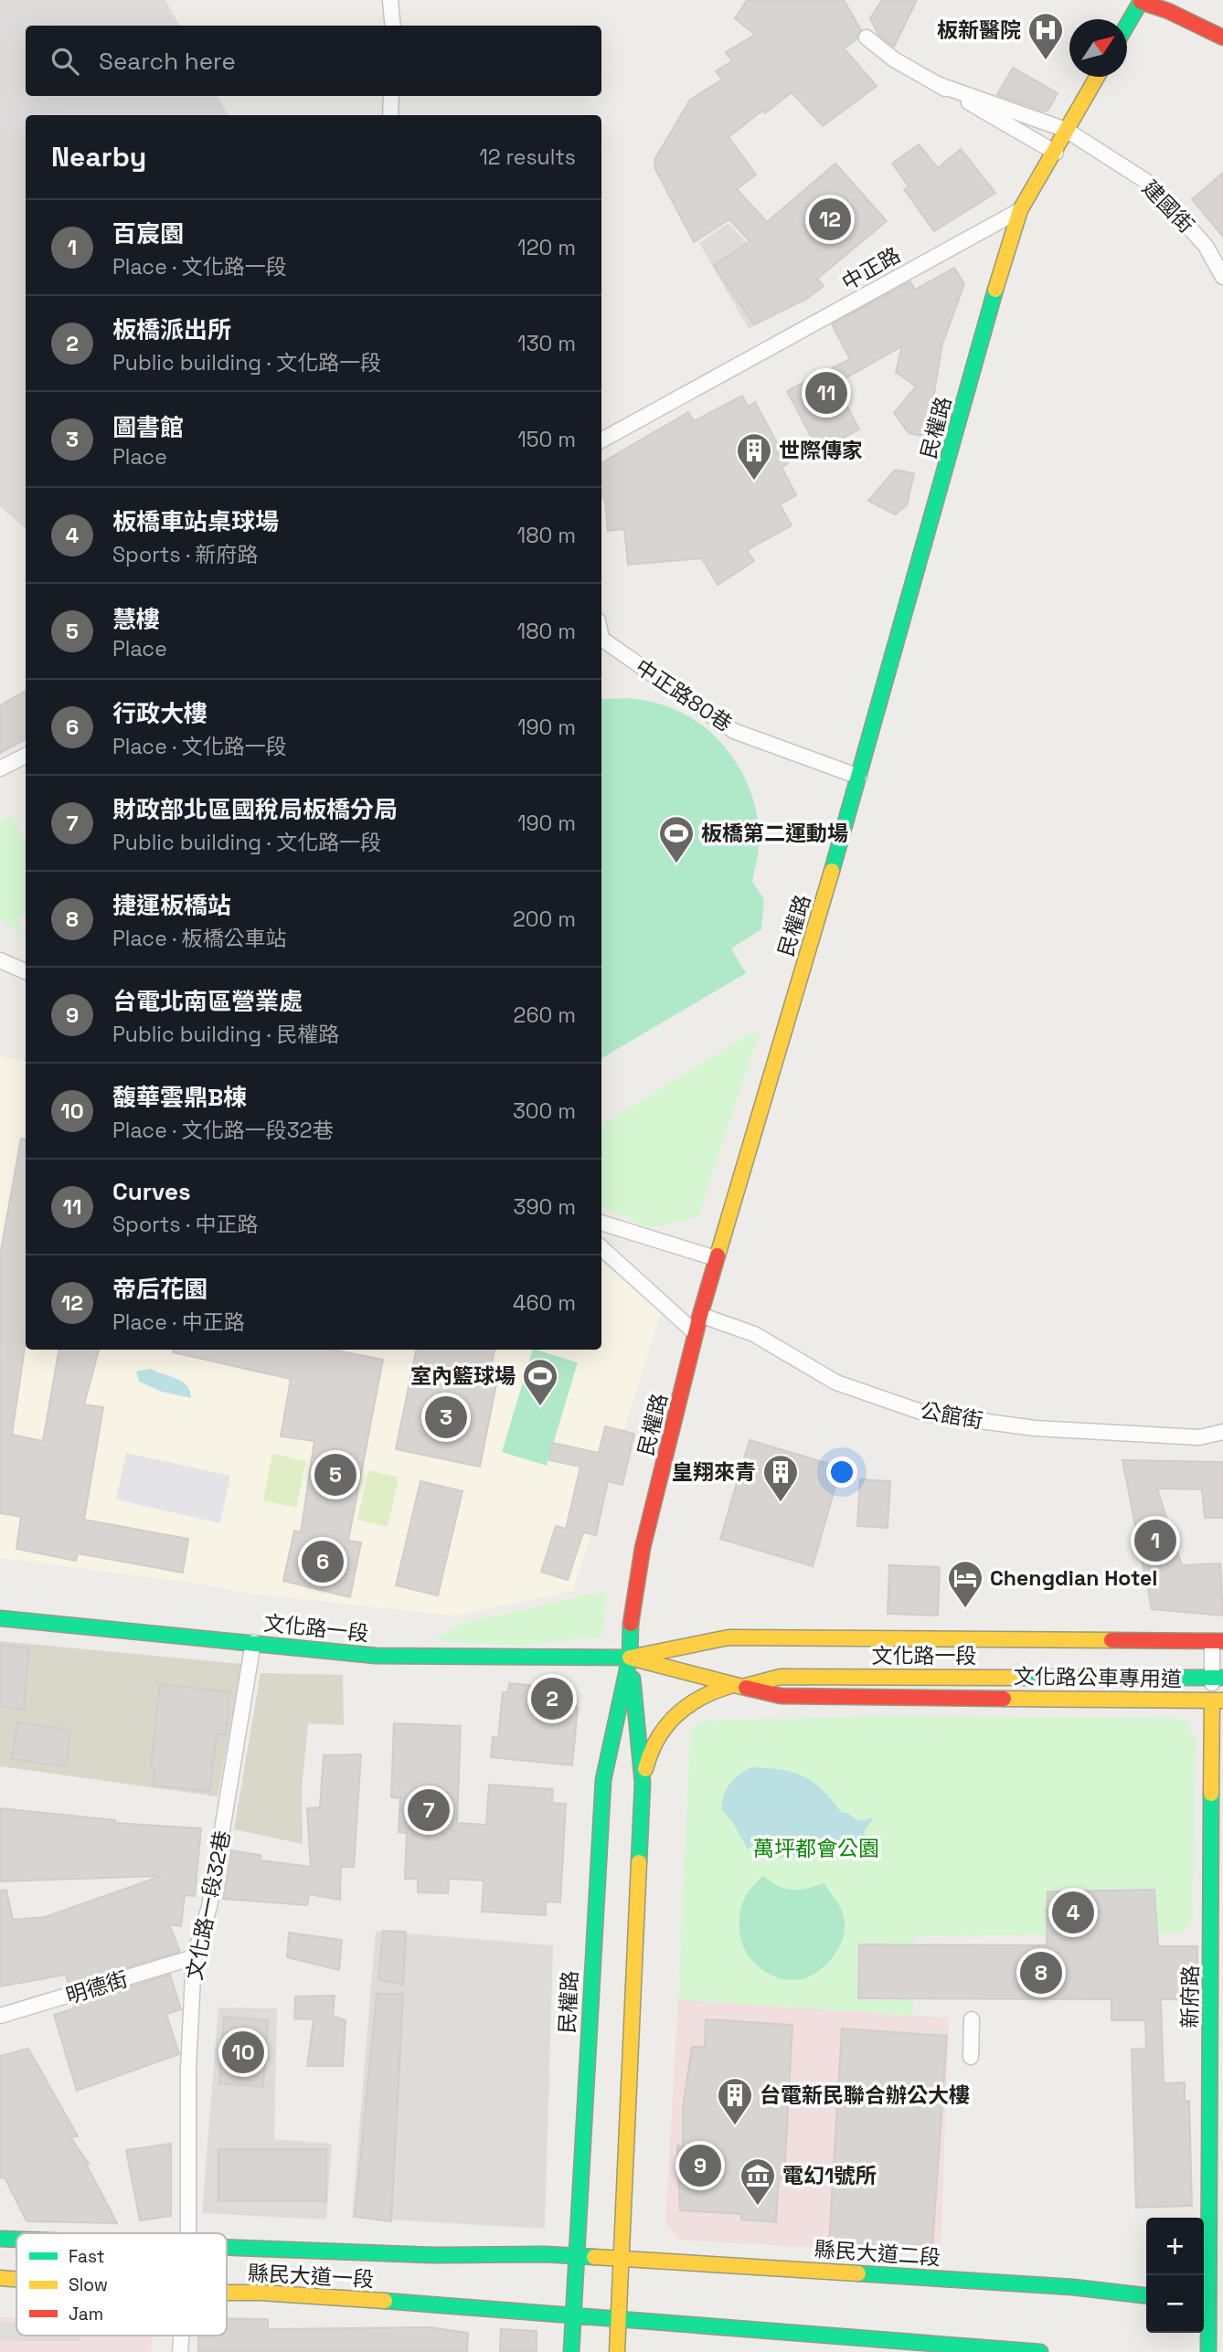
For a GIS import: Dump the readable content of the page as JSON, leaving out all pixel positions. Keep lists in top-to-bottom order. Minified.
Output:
{"streets":{"main road":["中正路","民權路","文化路一段","文化路公車專用道","新府路","縣民大道二段","縣民大道一段"],"street":["建國街","中正路80巷","公館街","文化路一段32巷","明德街"]},"crossings":[["建國街","中正路"],["中正路","民權路"],["民權路","中正路80巷"],["民權路","公館街"],["民權路","文化路一段"],["民權路","縣民大道二段"],["民權路","縣民大道一段"],["文化路一段","文化路公車專用道"],["文化路一段","文化路一段32巷"],["文化路一段","新府路"],["文化路公車專用道","新府路"],["文化路一段32巷","明德街"],["縣民大道二段","縣民大道一段"]],"parks":["萬坪都會公園"],"places":{"hospital":["板新醫院"],"building":["世際傳家","皇翔來青","台電新民聯合辦公大樓"],"sports":["板橋第二運動場","室內籃球場"],"hotel":["Chengdian Hotel"],"museum":["電幻1號所"]},"legend":["Fast","Slow","Jam"],"north":"top right","page":{"search":"Search here","heading":["Nearby","12 results"],"pins":["12","11","3","5","1","6","2","7","4","8","10","9"],"list":[{"mark":"1","name":"百宸園","note":"Place · 文化路一段","value":"120 m"},{"mark":"2","name":"板橋派出所","note":"Public building · 文化路一段","value":"130 m"},{"mark":"3","name":"圖書館","note":"Place","value":"150 m"},{"mark":"4","name":"板橋車站桌球場","note":"Sports · 新府路","value":"180 m"},{"mark":"5","name":"慧樓","note":"Place","value":"180 m"},{"mark":"6","name":"行政大樓","note":"Place · 文化路一段","value":"190 m"},{"mark":"7","name":"財政部北區國稅局板橋分局","note":"Public building · 文化路一段","value":"190 m"},{"mark":"8","name":"捷運板橋站","note":"Place · 板橋公車站","value":"200 m"},{"mark":"9","name":"台電北南區營業處","note":"Public building · 民權路","value":"260 m"},{"mark":"10","name":"馥華雲鼎B棟","note":"Place · 文化路一段32巷","value":"300 m"},{"mark":"11","name":"Curves","note":"Sports · 中正路","value":"390 m"},{"mark":"12","name":"帝后花園","note":"Place · 中正路","value":"460 m"}],"map_buttons":["+","−"]}}
